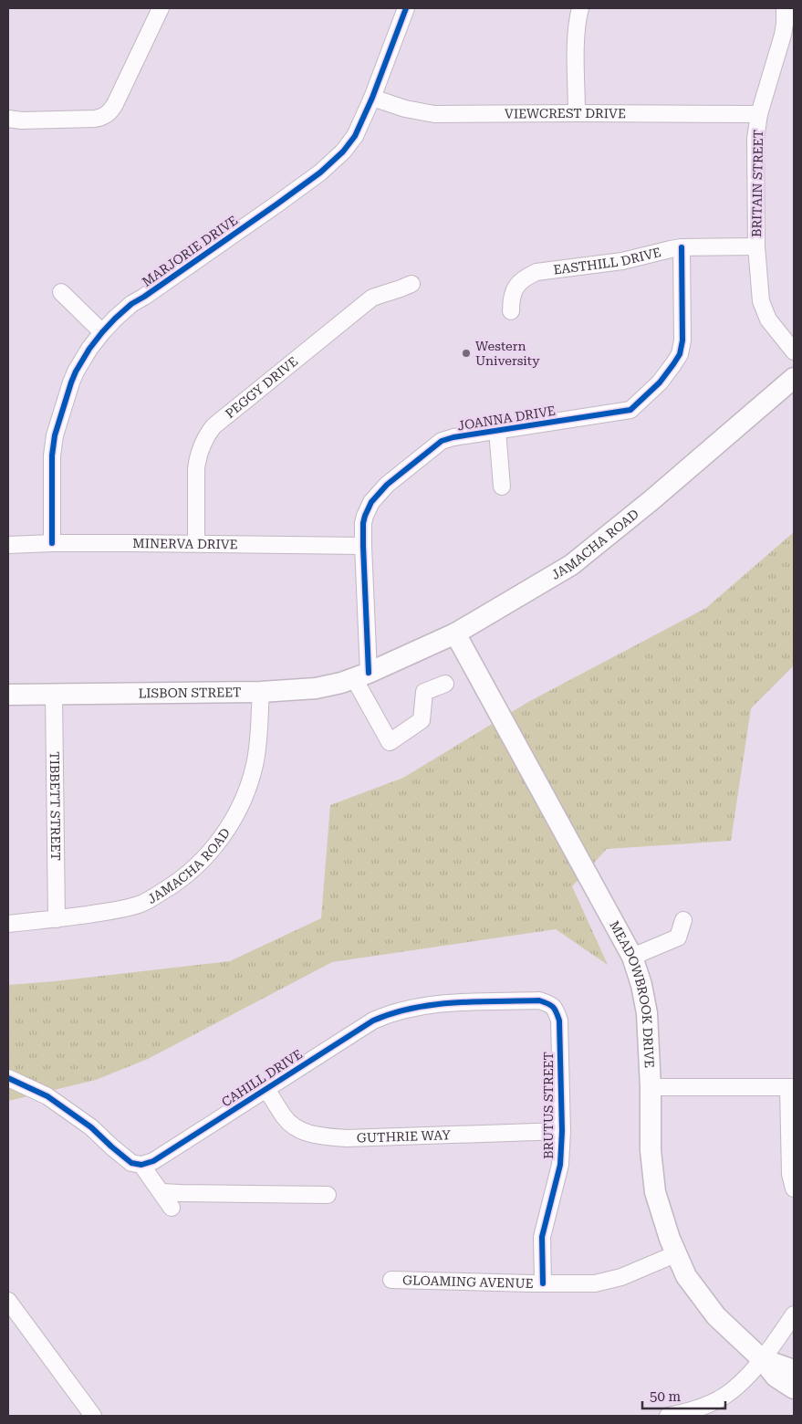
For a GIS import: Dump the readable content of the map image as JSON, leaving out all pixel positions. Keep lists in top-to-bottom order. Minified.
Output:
{"streets":{"main road":["JAMACHA ROAD","LISBON STREET","MEADOWBROOK DRIVE"],"street":["VIEWCREST DRIVE","BRITAIN STREET","MARJORIE DRIVE","EASTHILL DRIVE","PEGGY DRIVE","JOANNA DRIVE","MINERVA DRIVE","TIBBETT STREET","CAHILL DRIVE","BRUTUS STREET","GUTHRIE WAY","GLOAMING AVENUE"]},"crossings":[["VIEWCREST DRIVE","BRITAIN STREET"],["VIEWCREST DRIVE","MARJORIE DRIVE"],["BRITAIN STREET","EASTHILL DRIVE"],["MARJORIE DRIVE","MINERVA DRIVE"],["EASTHILL DRIVE","JOANNA DRIVE"],["PEGGY DRIVE","MINERVA DRIVE"],["JOANNA DRIVE","MINERVA DRIVE"],["JOANNA DRIVE","JAMACHA ROAD"],["JOANNA DRIVE","LISBON STREET"],["JAMACHA ROAD","LISBON STREET"],["JAMACHA ROAD","TIBBETT STREET"],["JAMACHA ROAD","MEADOWBROOK DRIVE"],["LISBON STREET","TIBBETT STREET"],["MEADOWBROOK DRIVE","GLOAMING AVENUE"],["CAHILL DRIVE","BRUTUS STREET"],["CAHILL DRIVE","GUTHRIE WAY"],["BRUTUS STREET","GUTHRIE WAY"],["BRUTUS STREET","GLOAMING AVENUE"]],"places":["Western University"],"scale_bar":"50 m"}
